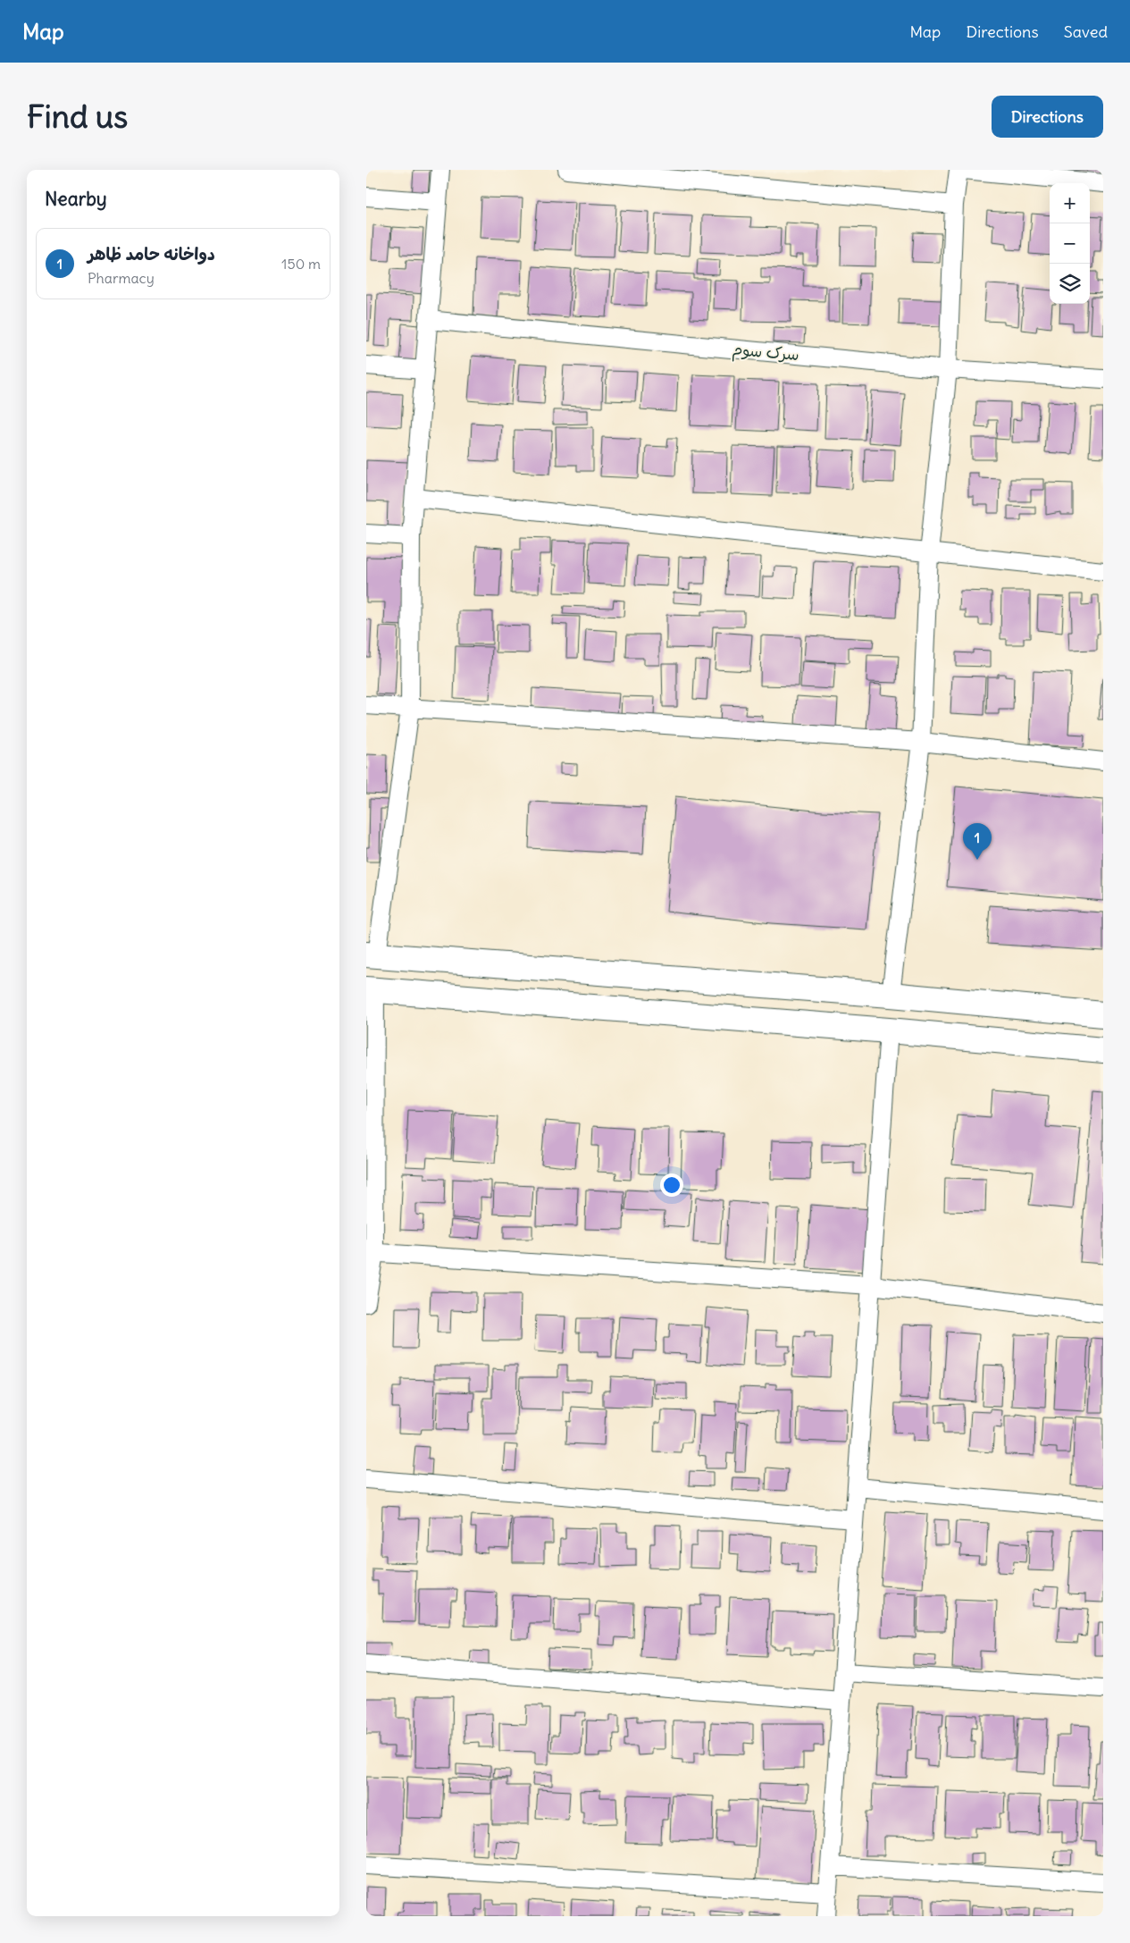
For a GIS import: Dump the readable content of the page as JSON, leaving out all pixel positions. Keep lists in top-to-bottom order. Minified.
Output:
{"streets":{"street":["سرک سوم"]},"page":{"header":"Map","nav":["Map","Directions","Saved"],"buttons":"Directions","title":"Find us","heading":"Nearby","map_buttons":["+","−"],"list":[{"mark":"1","name":"دواخانه حامد ظاهر","note":"Pharmacy","value":"150 m"}],"pins":"1"}}
